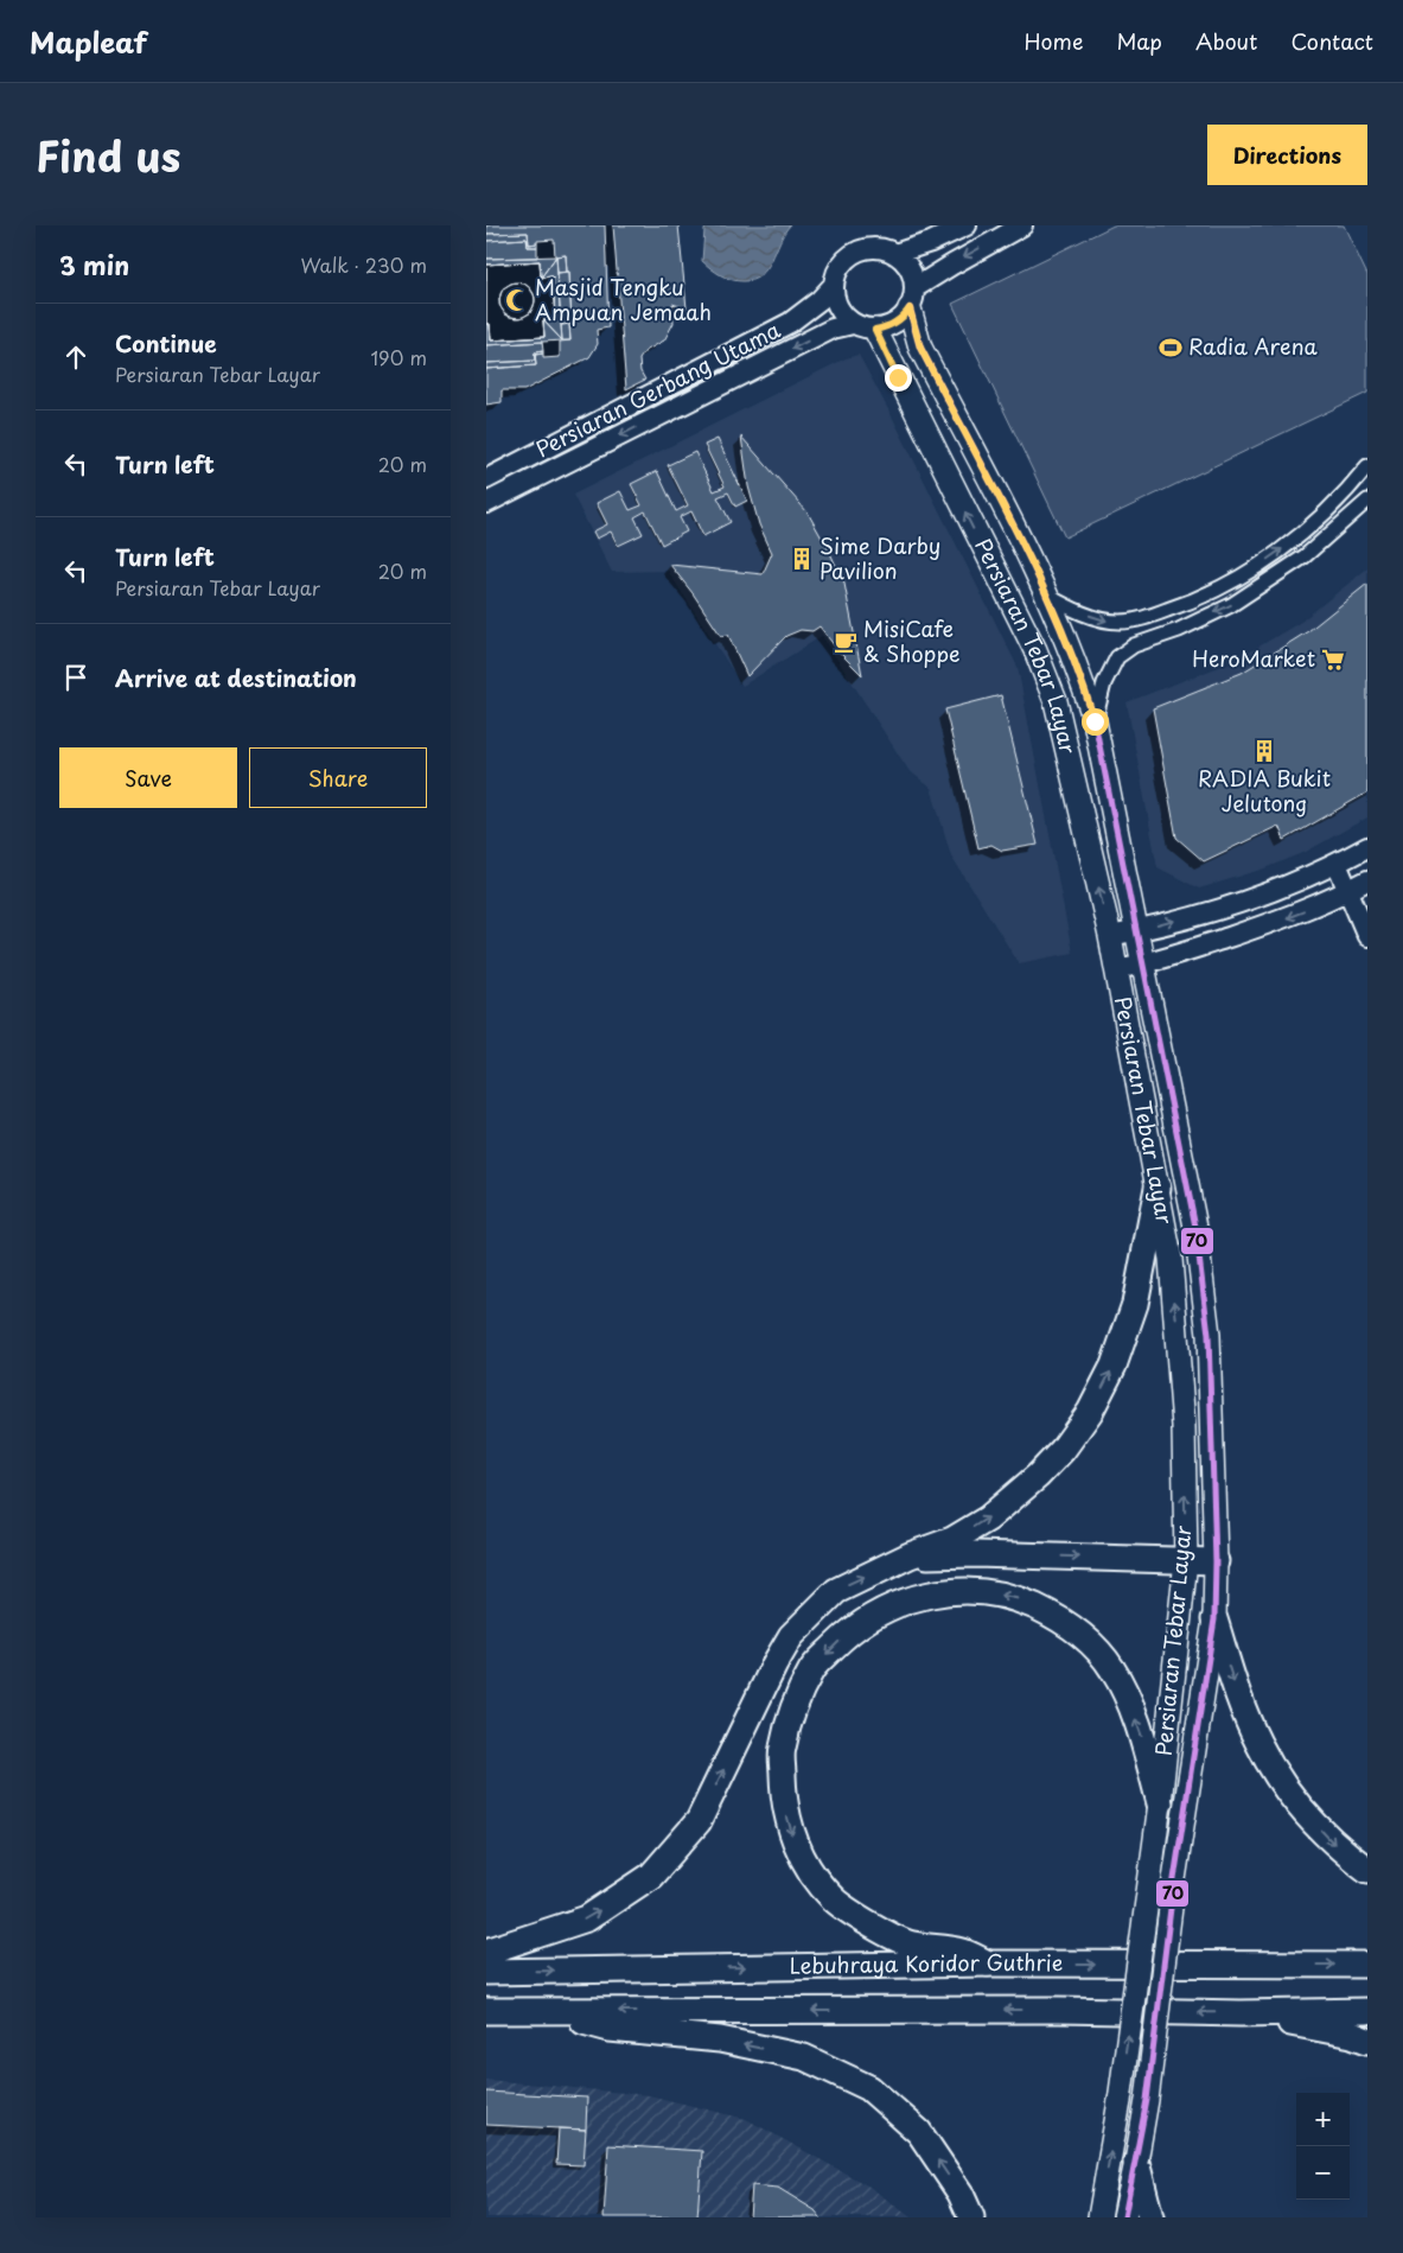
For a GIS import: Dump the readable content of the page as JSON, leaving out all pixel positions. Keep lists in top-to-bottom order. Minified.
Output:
{"streets":{"highway":["Lebuhraya Koridor Guthrie"],"main road":["Persiaran Gerbang Utama","Persiaran Tebar Layar"]},"crossings":[["Persiaran Gerbang Utama","Persiaran Tebar Layar"]],"places":{"mosque":["Masjid Tengku Ampuan Jemaah"],"sports":["Radia Arena"],"building":["Sime Darby Pavilion","RADIA Bukit Jelutong"],"cafe":["MisiCafe & Shoppe"],"supermarket":["HeroMarket"]},"lines":["transit line 70"],"page":{"header":"Mapleaf","nav":["Home","Map","About","Contact"],"title":"Find us","buttons":["Directions",["Save","Share"]],"heading":["3 min","Walk · 230 m"],"list":[["Continue","Persiaran Tebar Layar","190 m"],["Turn left","20 m"],["Turn left","Persiaran Tebar Layar","20 m"],"Arrive at destination"],"map_buttons":["+","−"]}}
